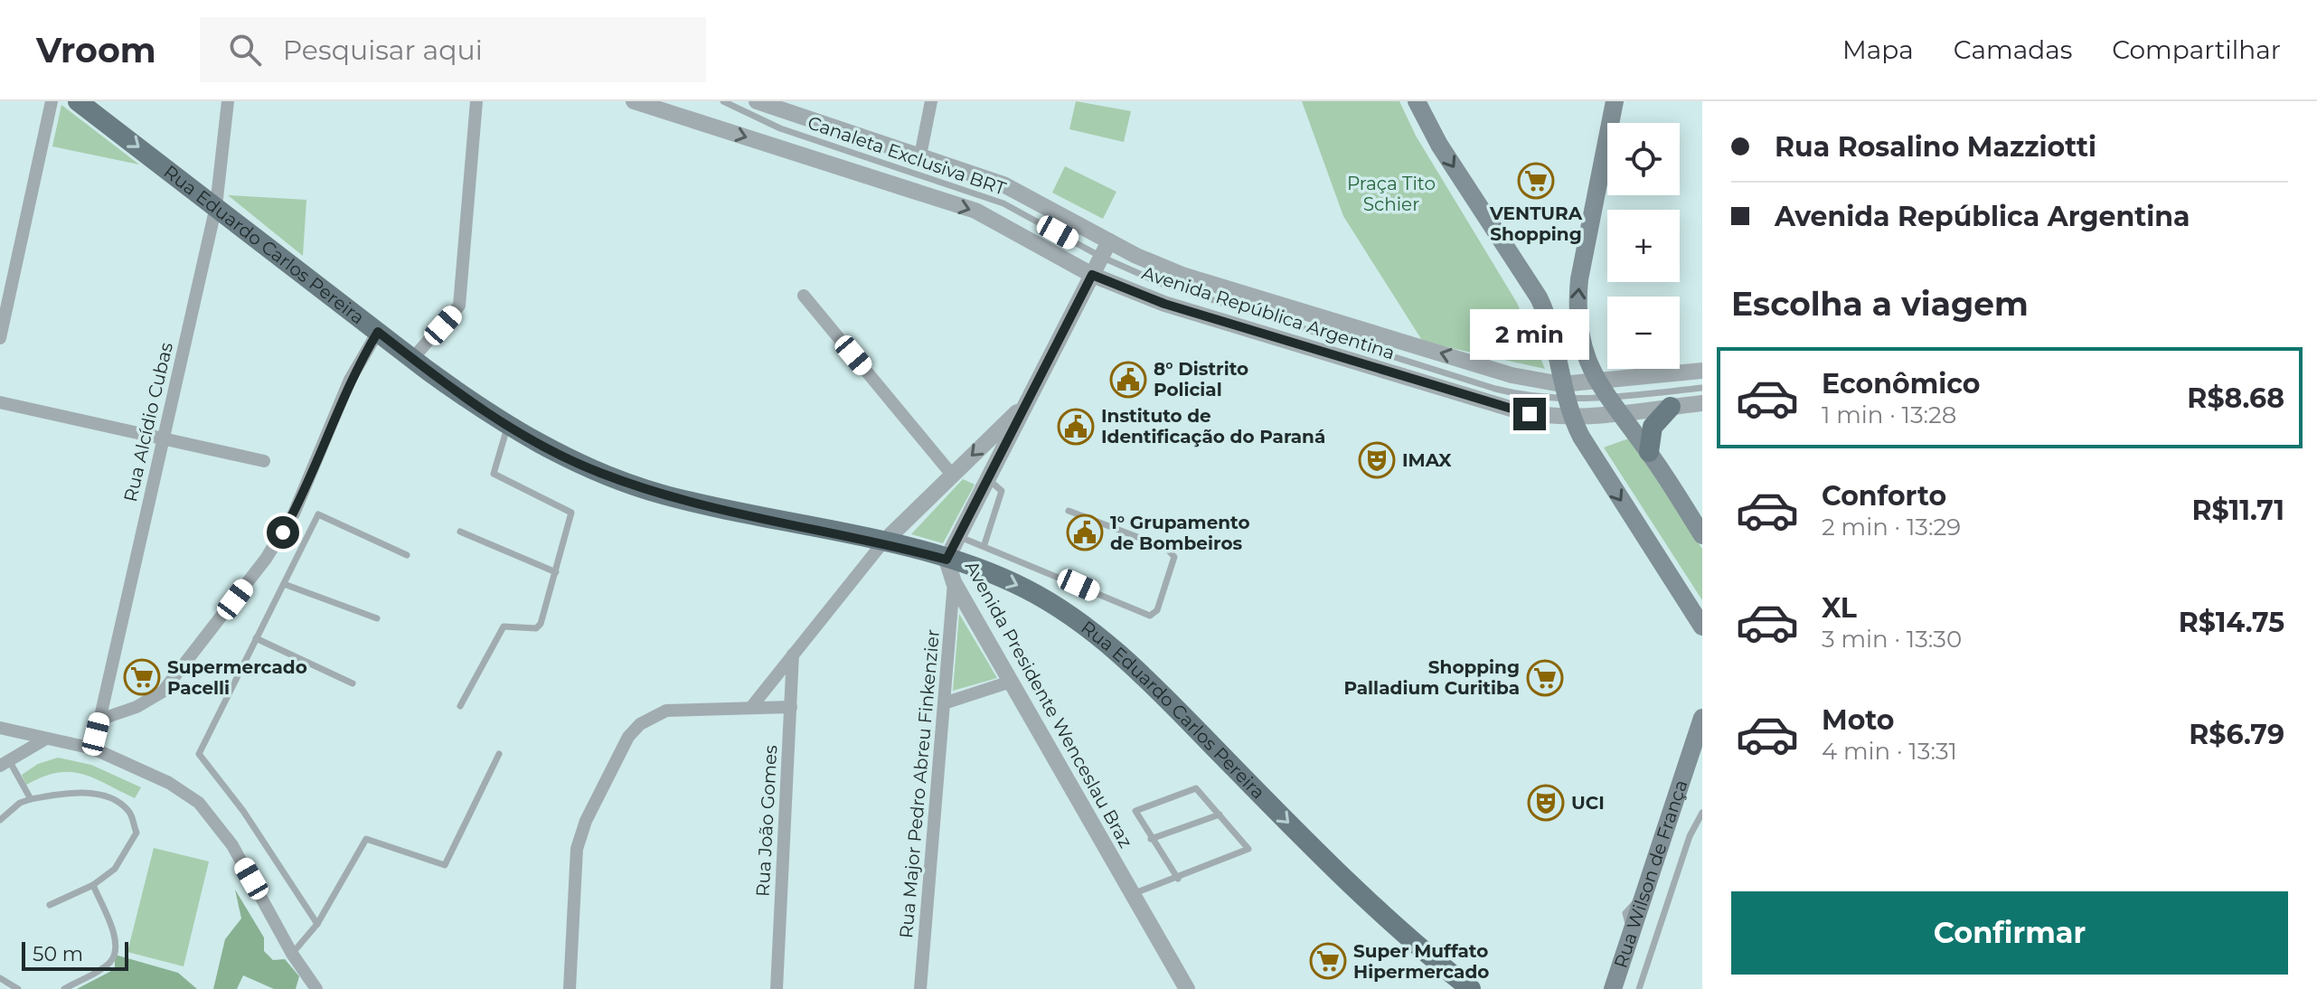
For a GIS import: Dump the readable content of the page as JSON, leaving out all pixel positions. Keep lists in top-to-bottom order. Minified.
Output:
{"streets":{"main road":["Rua Eduardo Carlos Pereira","Rua Wilson de França"],"street":["Avenida República Argentina","Rua Alcídio Cubas","Avenida Presidente Wenceslau Braz","Rua Major Pedro Abreu Finkenzier","Rua João Gomes"],"lane":["Canaleta Exclusiva BRT"]},"crossings":[["Canaleta Exclusiva BRT","Avenida República Argentina"],["Canaleta Exclusiva BRT","Avenida Presidente Wenceslau Braz"],["Rua Eduardo Carlos Pereira","Rua Alcídio Cubas"],["Rua Eduardo Carlos Pereira","Avenida Presidente Wenceslau Braz"],["Avenida República Argentina","Avenida Presidente Wenceslau Braz"],["Avenida Presidente Wenceslau Braz","Rua Major Pedro Abreu Finkenzier"]],"one_way":["Rua Eduardo Carlos Pereira"],"parks":["Praça Tito Schier"],"places":{"supermarket":["VENTURA Shopping","Supermercado Pacelli","Shopping Palladium Curitiba","Super Muffato Hipermercado"],"public building":["8° Distrito Policial","Instituto de Identificação do Paraná","1° Grupamento de Bombeiros"],"theatre":["IMAX","UCI"]},"scale_bar":"50 m","page":{"header":"Vroom","search":"Pesquisar aqui","nav":["Mapa","Camadas","Compartilhar"],"banner":["Rua Rosalino Mazziotti","Avenida República Argentina"],"map_buttons":["+","−"],"heading":"Escolha a viagem","bubble":"2 min","list":[{"name":"Econômico","note":"1 min · 13:28","value":"R$8.68"},{"name":"Conforto","note":"2 min · 13:29","value":"R$11.71"},{"name":"XL","note":"3 min · 13:30","value":"R$14.75"},{"name":"Moto","note":"4 min · 13:31","value":"R$6.79"}],"buttons":"Confirmar","scale":"50 m"}}
